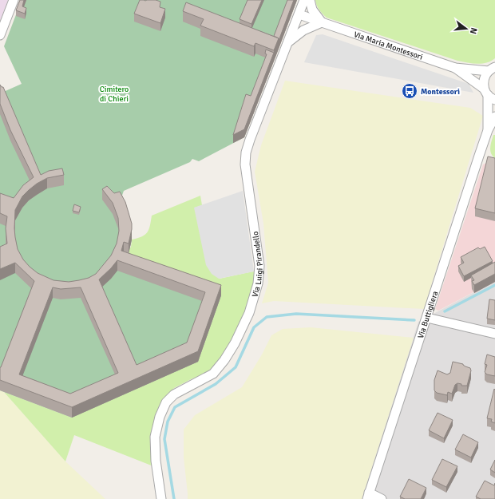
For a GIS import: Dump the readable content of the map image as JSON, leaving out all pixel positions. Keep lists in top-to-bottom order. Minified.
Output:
{"streets":{"street":["Via Maria Montessori","Via Luigi Pirandello","Via Buttigliera"]},"crossings":[["Via Maria Montessori","Via Luigi Pirandello"],["Via Maria Montessori","Via Buttigliera"]],"parks":["Cimitero di Chieri"],"places":{"bus stop":["Montessori"]},"north":"right"}
